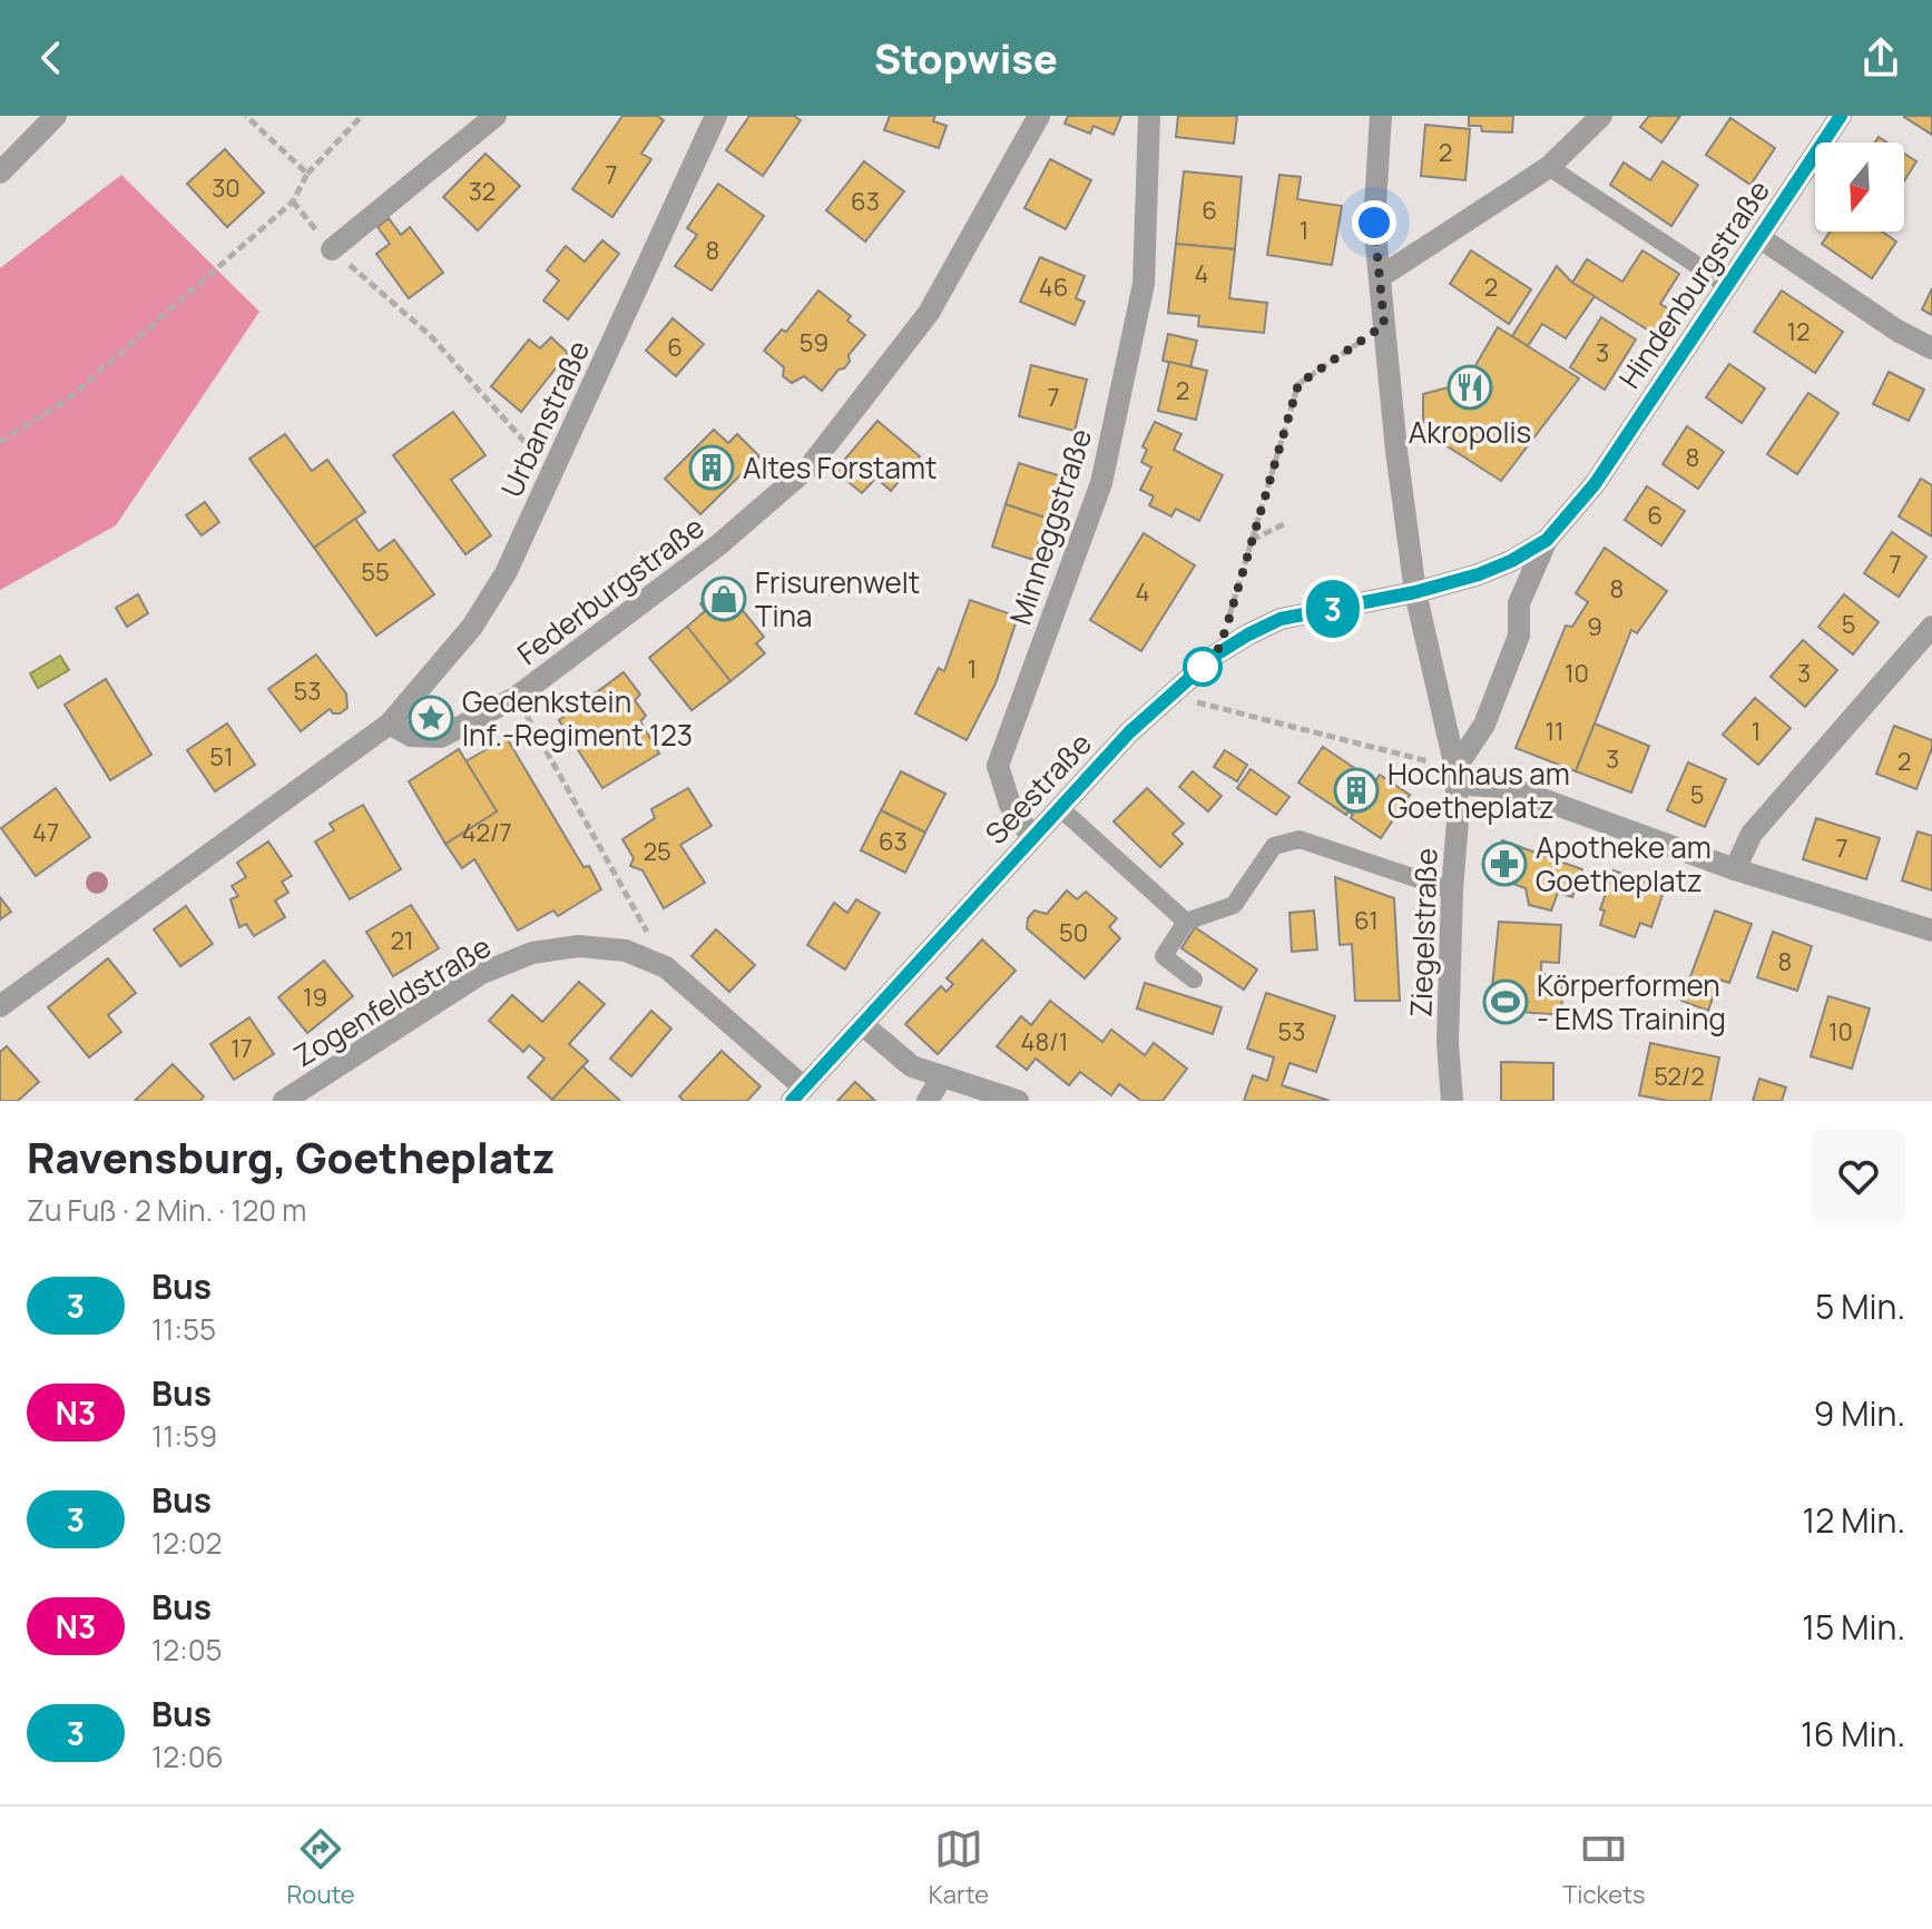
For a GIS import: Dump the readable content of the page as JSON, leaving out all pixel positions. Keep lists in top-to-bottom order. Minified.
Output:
{"streets":{"street":["Hindenburgstraße","Urbanstraße","Minneggstraße","Federburgstraße","Seestraße","Ziegelstraße","Zogenfeldstraße"]},"crossings":[["Hindenburgstraße","Seestraße"],["Urbanstraße","Federburgstraße"],["Minneggstraße","Seestraße"],["Seestraße","Ziegelstraße"],["Seestraße","Zogenfeldstraße"]],"places":{"restaurant":["Akropolis"],"building":["Altes Forstamt","Hochhaus am Goetheplatz"],"shop":["Frisurenwelt Tina"],"place":["Gedenkstein Inf.-Regiment 123"],"pharmacy":["Apotheke am Goetheplatz"],"sports":["Körperformen - EMS Training"]},"lines":["bus line 3"],"house_numbers":["2","7","30","32","63","6","1","8","4","46","2","12","59","6","3","2","7","8","6","7","55","8","4","5","9","1","10","3","53","11","1","51","3","2","5","47","42/7","63","7","25","61","50","21","8","19","53","10","48/1","17","52/2"],"north":"bottom","page":{"header":"Stopwise","on_map":"3","heading":["Ravensburg, Goetheplatz","Zu Fuß · 2 Min. · 120 m"],"list":[{"mark":"3","name":"Bus","note":"11:55","value":"5 Min."},{"mark":"N3","name":"Bus","note":"11:59","value":"9 Min."},{"mark":"3","name":"Bus","note":"12:02","value":"12 Min."},{"mark":"N3","name":"Bus","note":"12:05","value":"15 Min."},{"mark":"3","name":"Bus","note":"12:06","value":"16 Min."}],"tabs":["Route","Karte","Tickets"]}}
